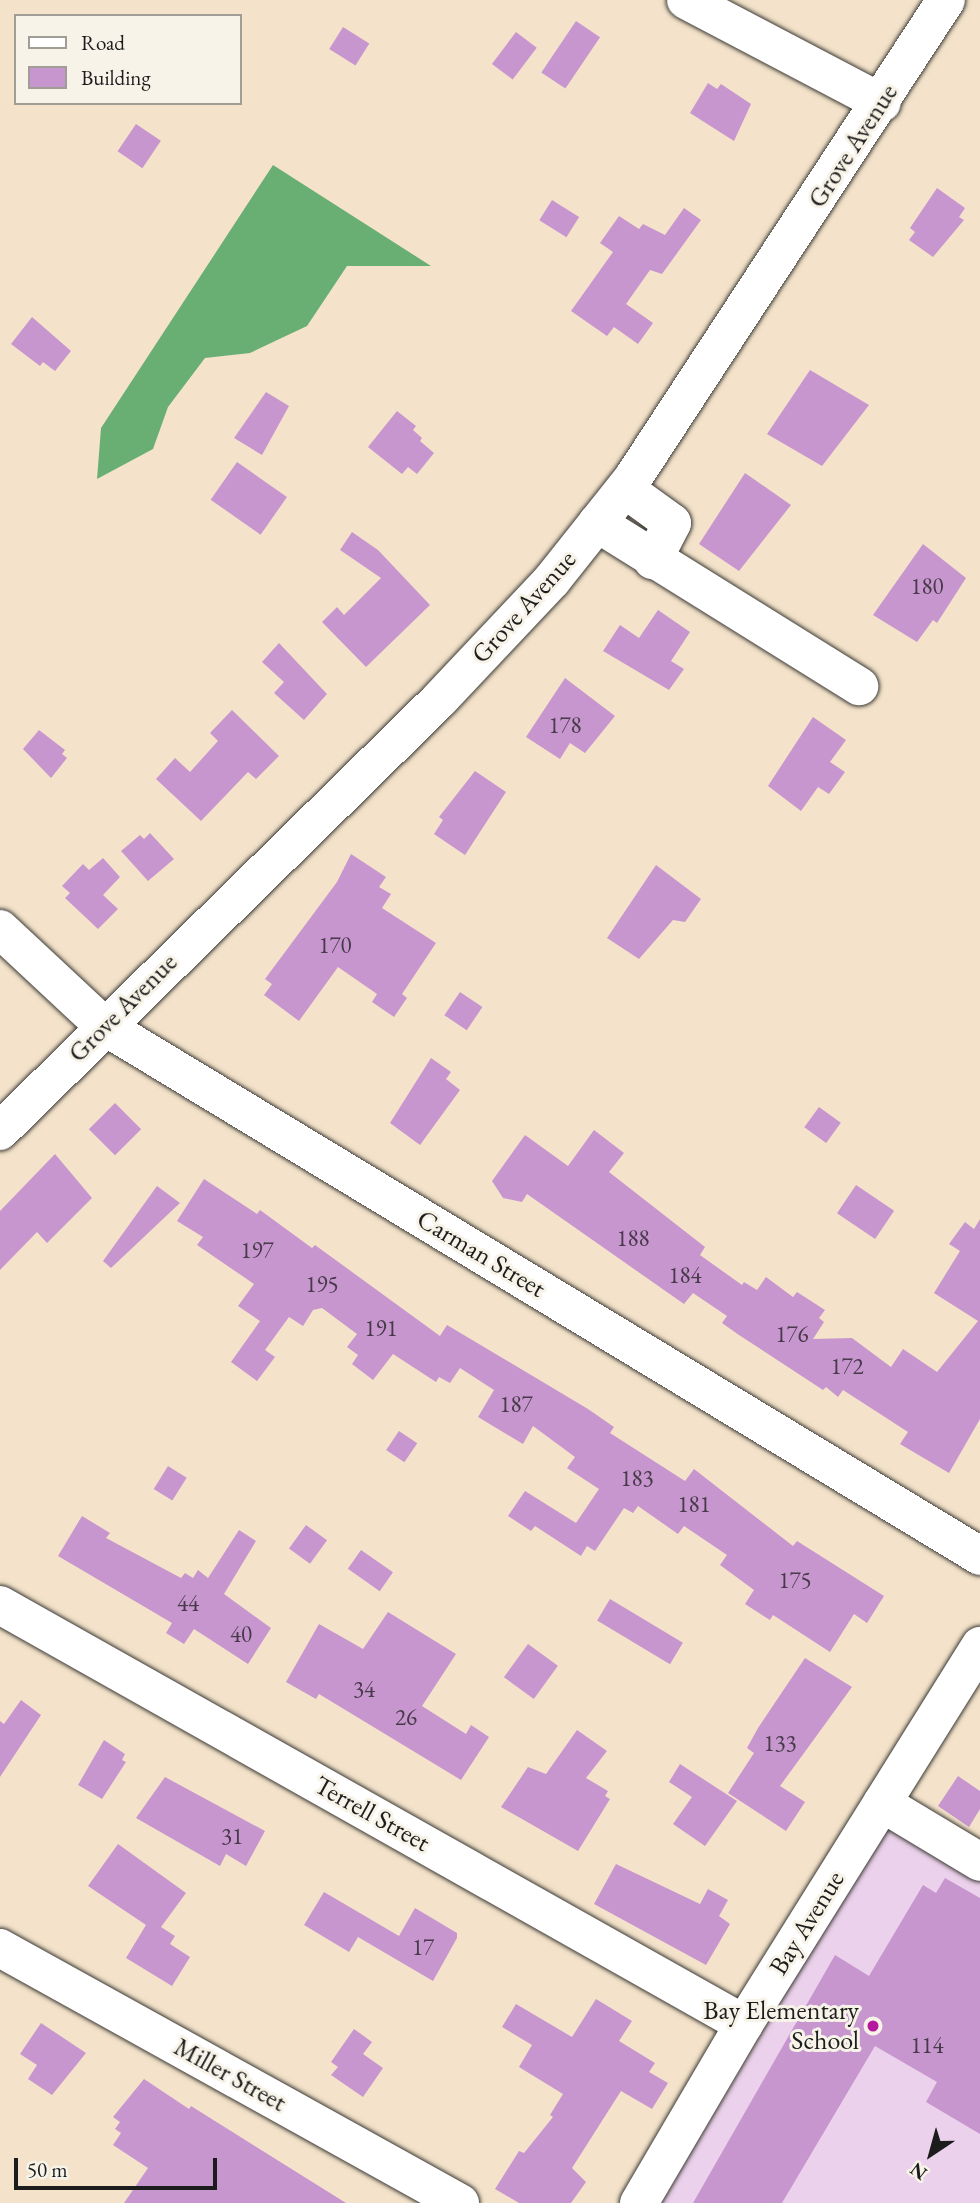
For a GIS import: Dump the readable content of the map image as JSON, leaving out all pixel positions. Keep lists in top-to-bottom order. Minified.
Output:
{"streets":{"street":["Grove Avenue","Carman Street","Terrell Street","Bay Avenue","Miller Street"]},"crossings":[["Grove Avenue","Carman Street"],["Terrell Street","Bay Avenue"]],"places":["Bay Elementary School"],"house_numbers":["180","178","170","188","197","184","195","191","176","172","187","183","181","175","44","40","34","26","133","31","17","114"],"legend":["Road","Building"],"scale_bar":"50 m","north":"bottom left"}
